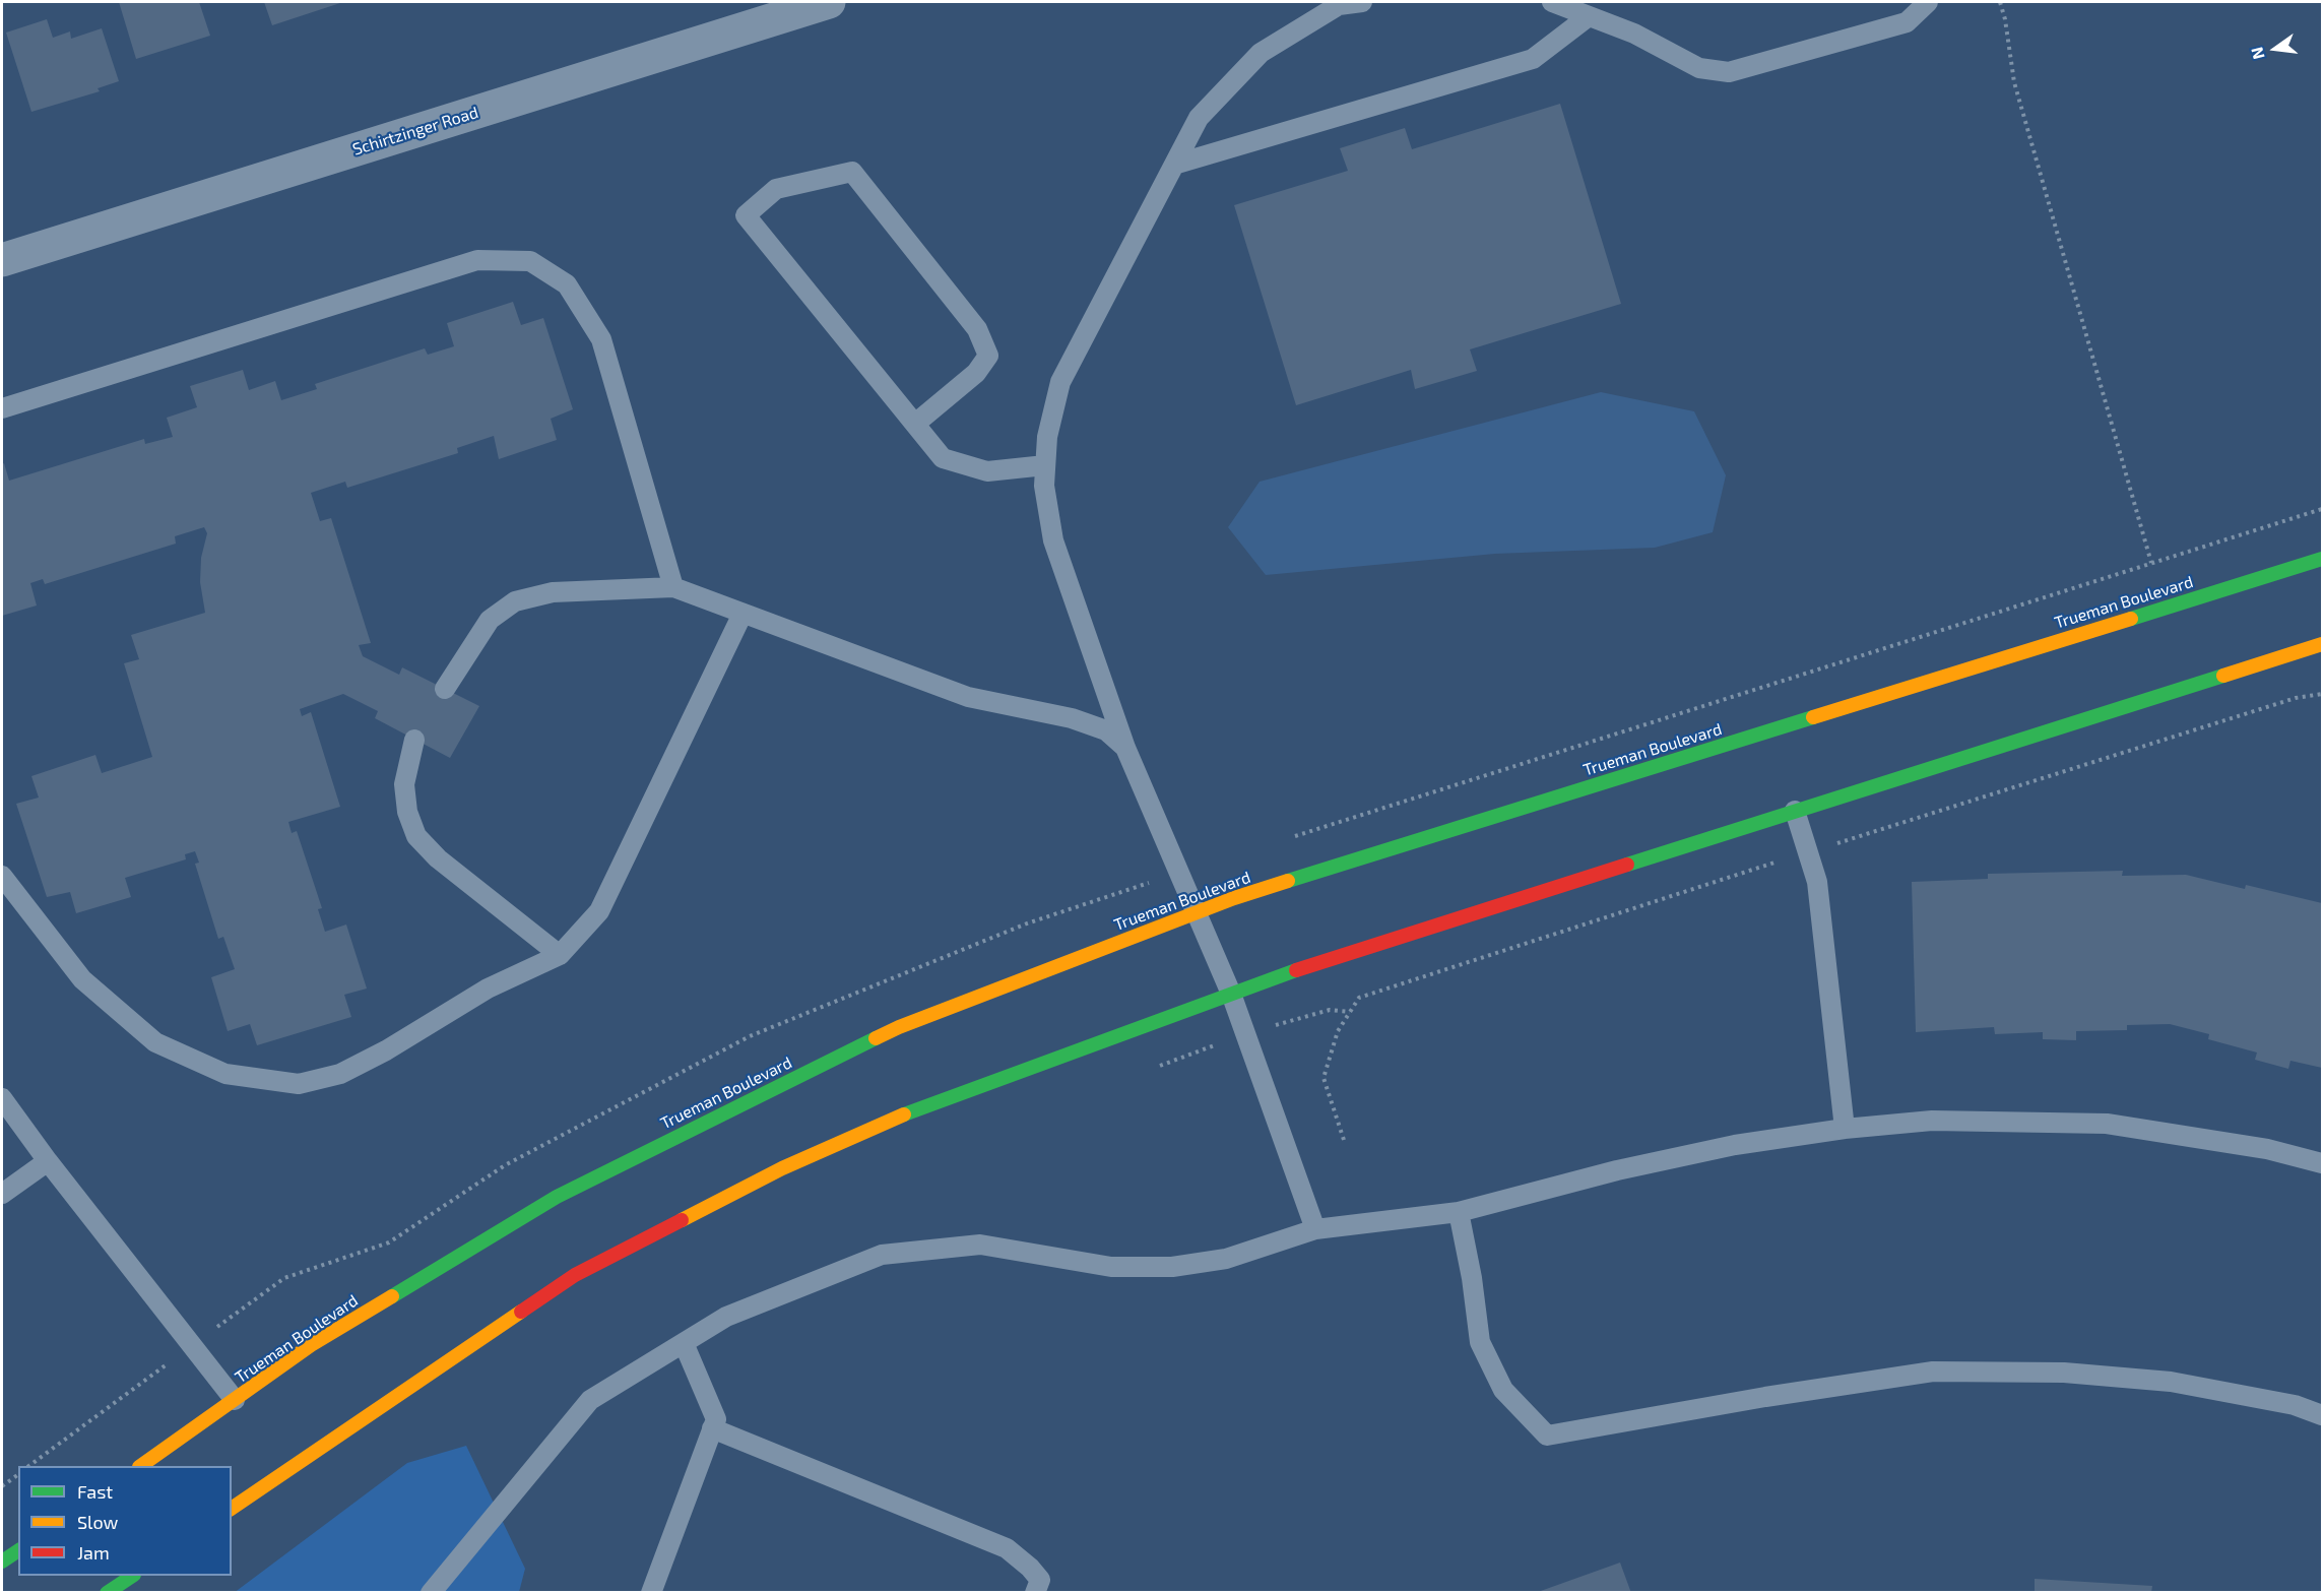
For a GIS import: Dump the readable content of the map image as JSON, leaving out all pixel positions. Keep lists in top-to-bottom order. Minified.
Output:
{"streets":{"main road":["Trueman Boulevard"],"street":["Schirtzinger Road"]},"legend":["Fast","Slow","Jam"],"north":"left"}
